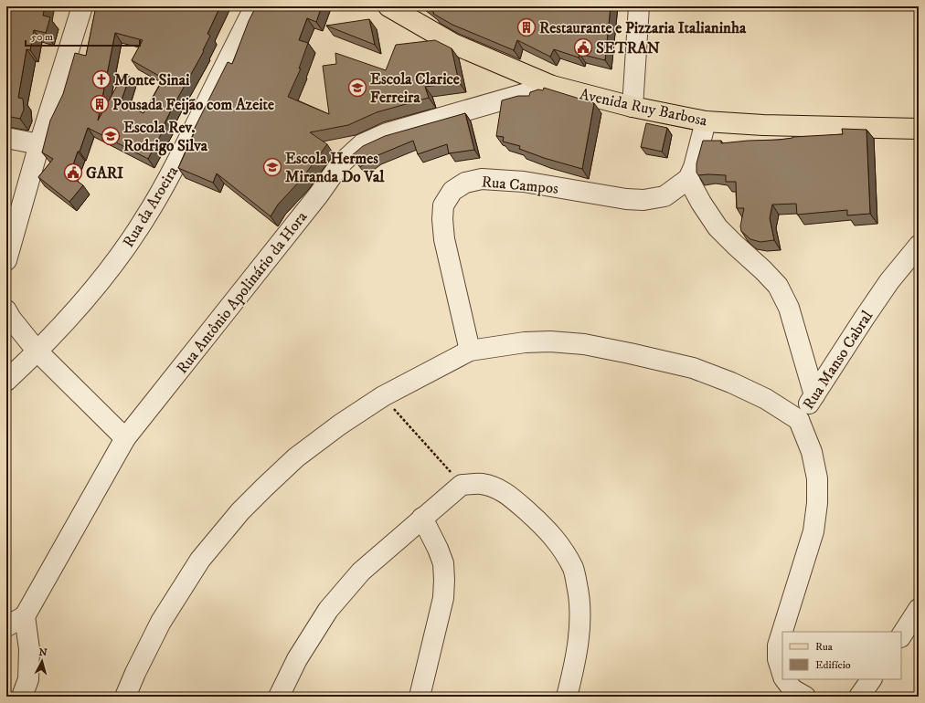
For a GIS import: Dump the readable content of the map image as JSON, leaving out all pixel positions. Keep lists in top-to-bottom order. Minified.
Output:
{"streets":{"main road":["Avenida Ruy Barbosa"],"street":["Rua Campos","Rua da Aroeira","Rua Antônio Apolinário da Hora","Rua Manso Cabral"]},"crossings":[["Avenida Ruy Barbosa","Rua Campos"],["Avenida Ruy Barbosa","Rua Antônio Apolinário da Hora"]],"places":{"building":["Restaurante e Pizzaria Italianinha","Pousada Feijão com Azeite"],"public building":["SETRAN","GARI"],"church":["Monte Sinai"],"school or university":["Escola Clarice Ferreira","Escola Rev. Rodrigo Silva","Escola Hermes Miranda Do Val"]},"legend":["Rua","Edifício"],"scale_bar":"50 m","north":"top"}
